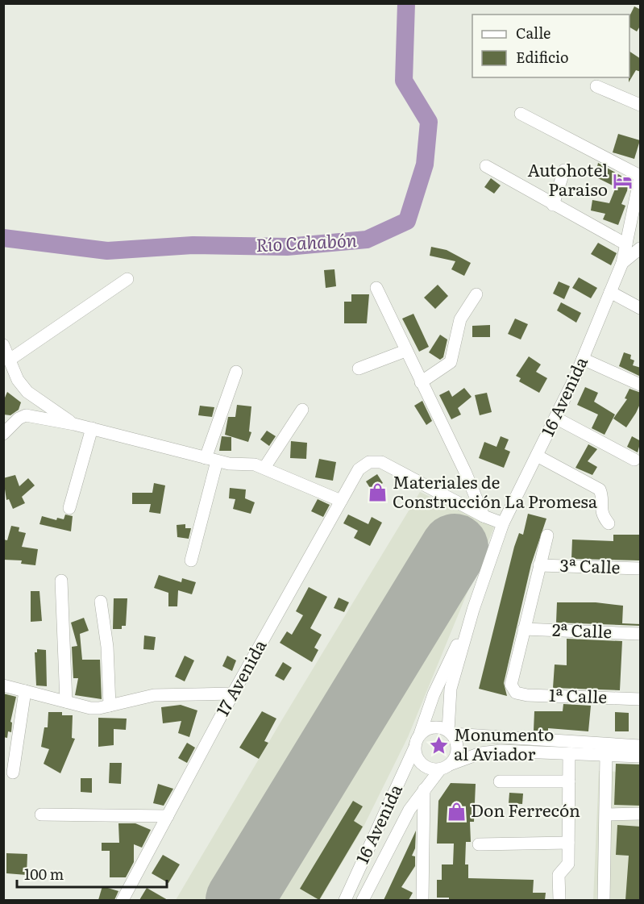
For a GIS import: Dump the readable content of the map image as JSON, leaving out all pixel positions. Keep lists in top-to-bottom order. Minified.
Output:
{"streets":{"street":["16 Avenida","3ª Calle","2ª Calle","17 Avenida","1ª Calle"]},"crossings":[["2ª Calle","1ª Calle"]],"water":["Río Cahabón"],"places":{"hotel":["Autohotel Paraiso"],"shop":["Materiales de Construcción La Promesa","Don Ferrecón"],"place":["Monumento al Aviador"]},"legend":["Calle","Edificio"],"scale_bar":"100 m"}
